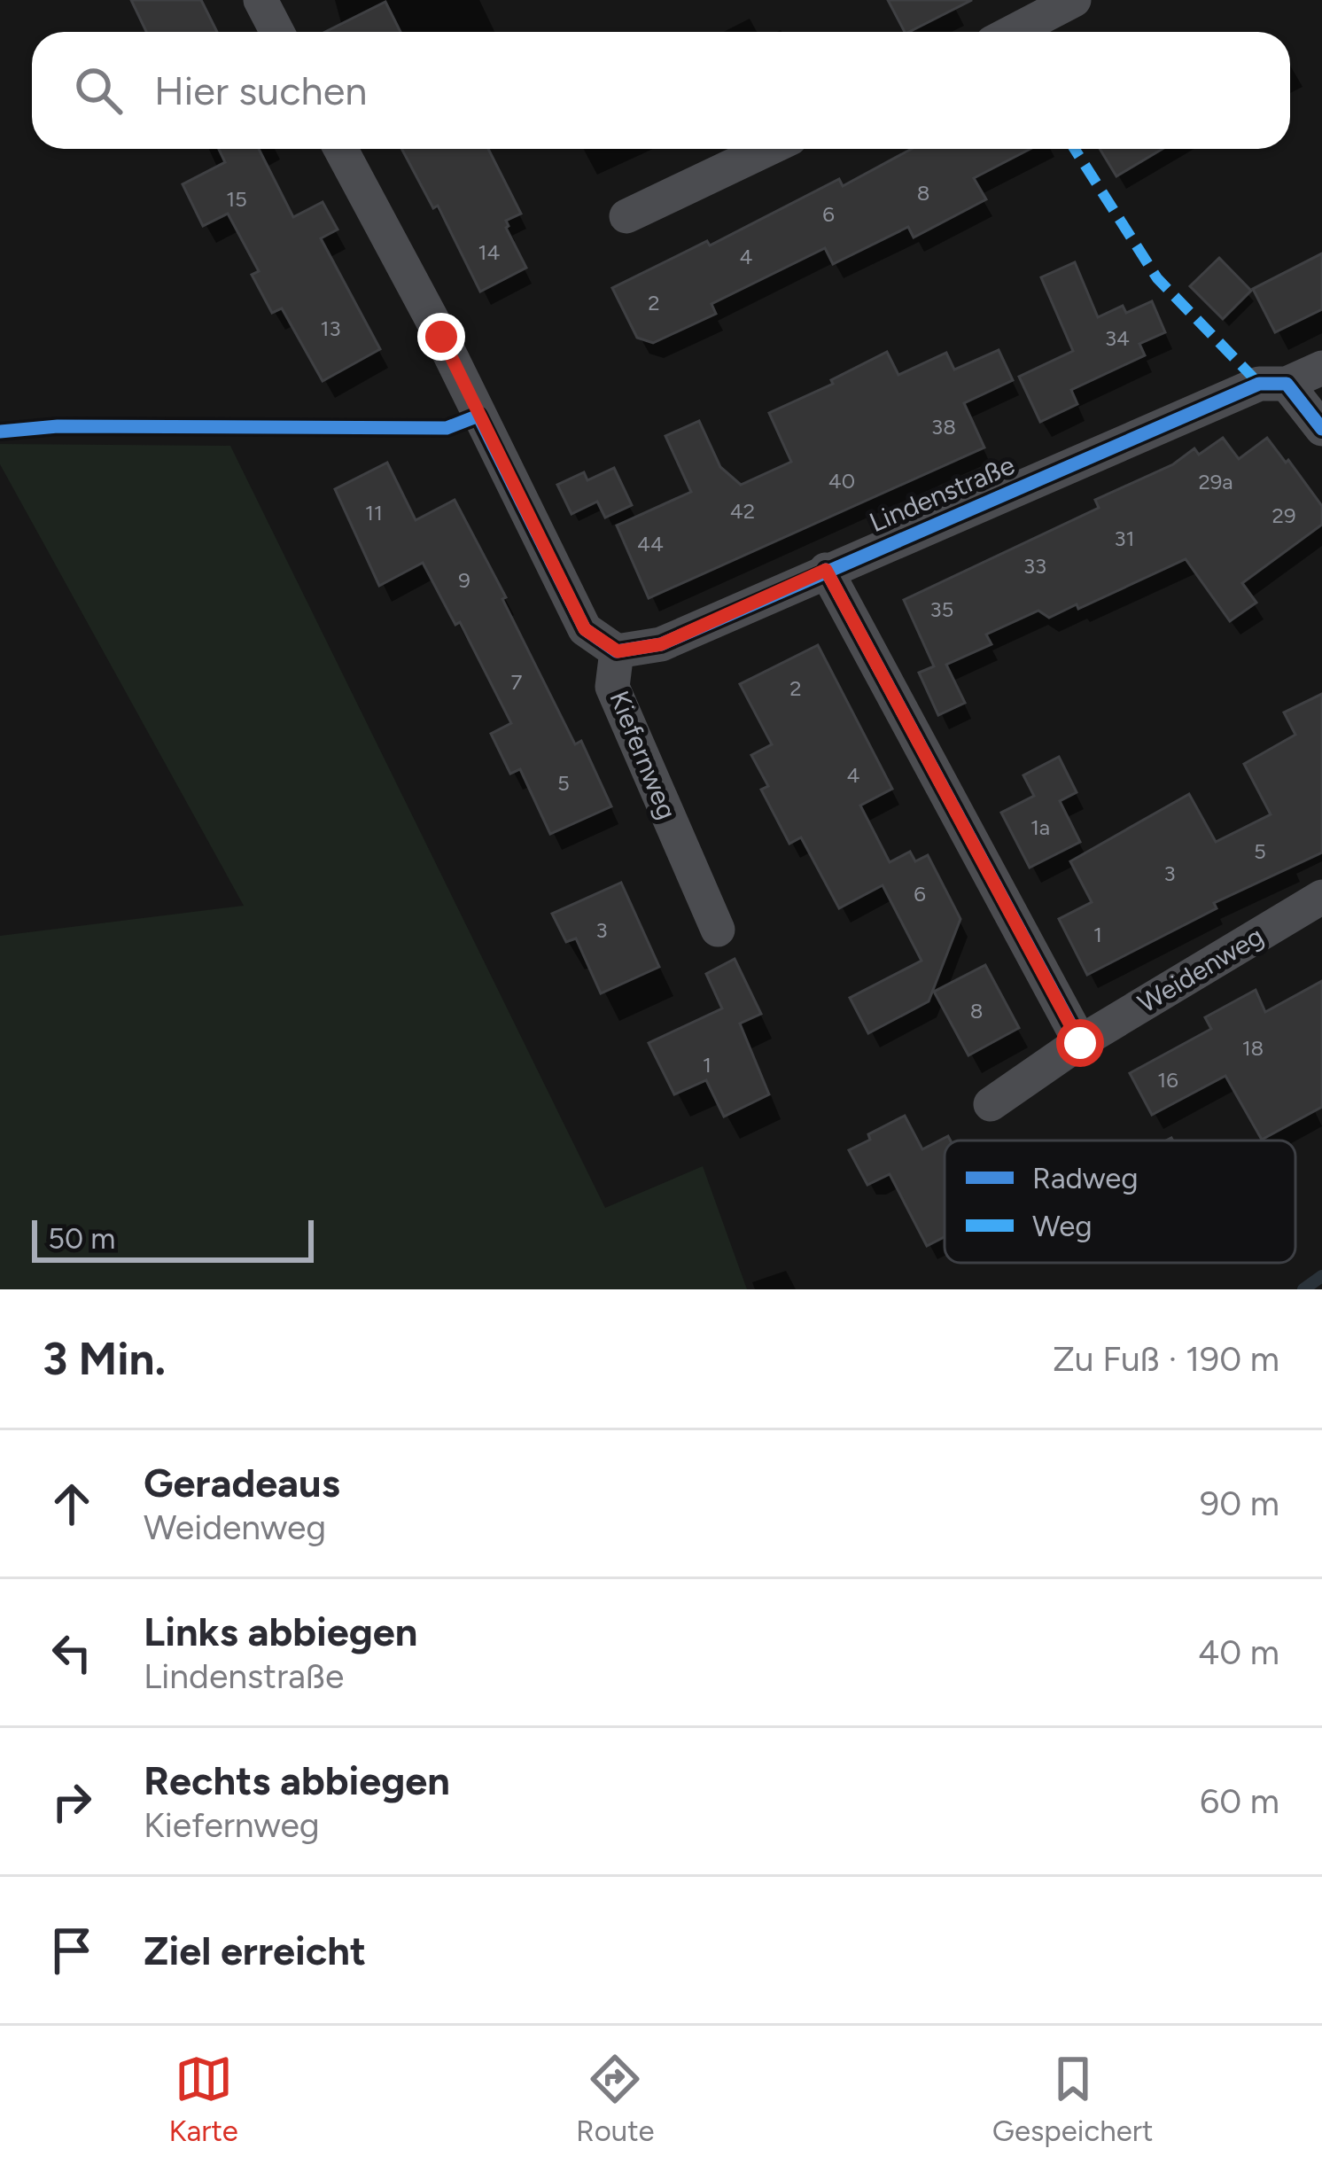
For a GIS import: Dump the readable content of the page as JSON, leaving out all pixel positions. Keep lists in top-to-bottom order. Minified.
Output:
{"streets":{"street":["Lindenstraße","Kiefernweg","Weidenweg"]},"crossings":[["Lindenstraße","Kiefernweg"]],"house_numbers":["8","15","6","14","4","2","13","34","38","40","29a","42","11","29","31","44","33","9","35","7","2","4","5","1a","5","3","6","3","1","8","18","1","16"],"legend":["Radweg","Weg"],"scale_bar":"50 m","page":{"search":"Hier suchen","scale":"50 m","heading":["3 Min.","Zu Fuß · 190 m"],"list":[["Geradeaus","Weidenweg","90 m"],["Links abbiegen","Lindenstraße","40 m"],["Rechts abbiegen","Kiefernweg","60 m"],"Ziel erreicht"],"nav":["Karte","Route","Gespeichert"]}}
